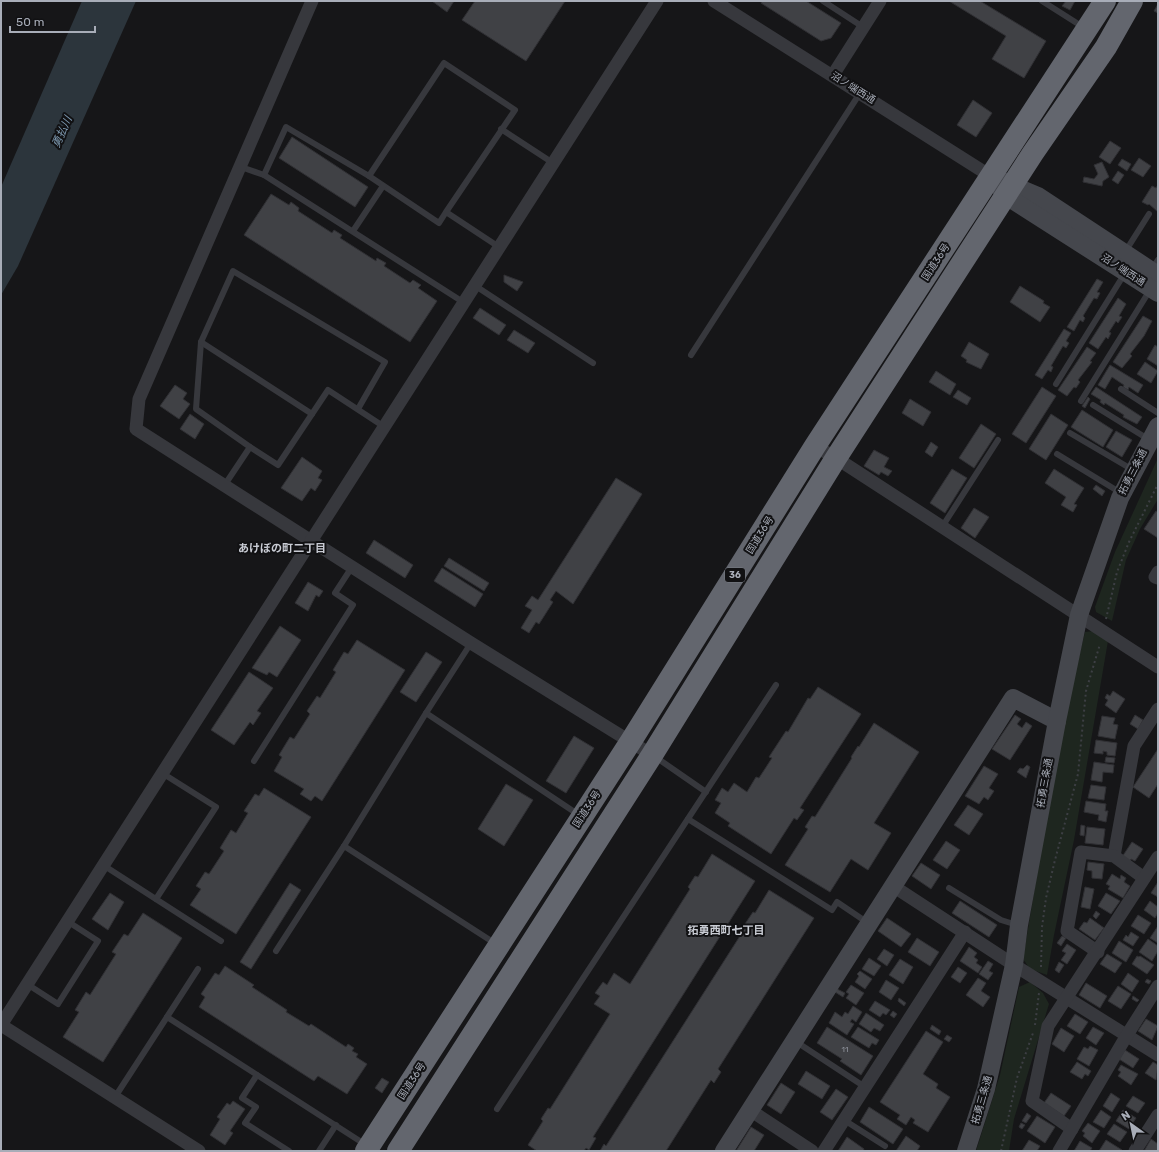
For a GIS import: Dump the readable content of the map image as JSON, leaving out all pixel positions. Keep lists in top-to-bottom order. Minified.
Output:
{"streets":{"highway":["国道36号","36"],"street":["沼ノ端西通","拓勇三条通"]},"crossings":[["沼ノ端西通","国道36号"],["沼ノ端西通","36"]],"districts":["あけぼの町二丁目","拓勇西町七丁目"],"water":["勇払川"],"house_numbers":["11"],"scale_bar":"50 m","north":"top left"}
